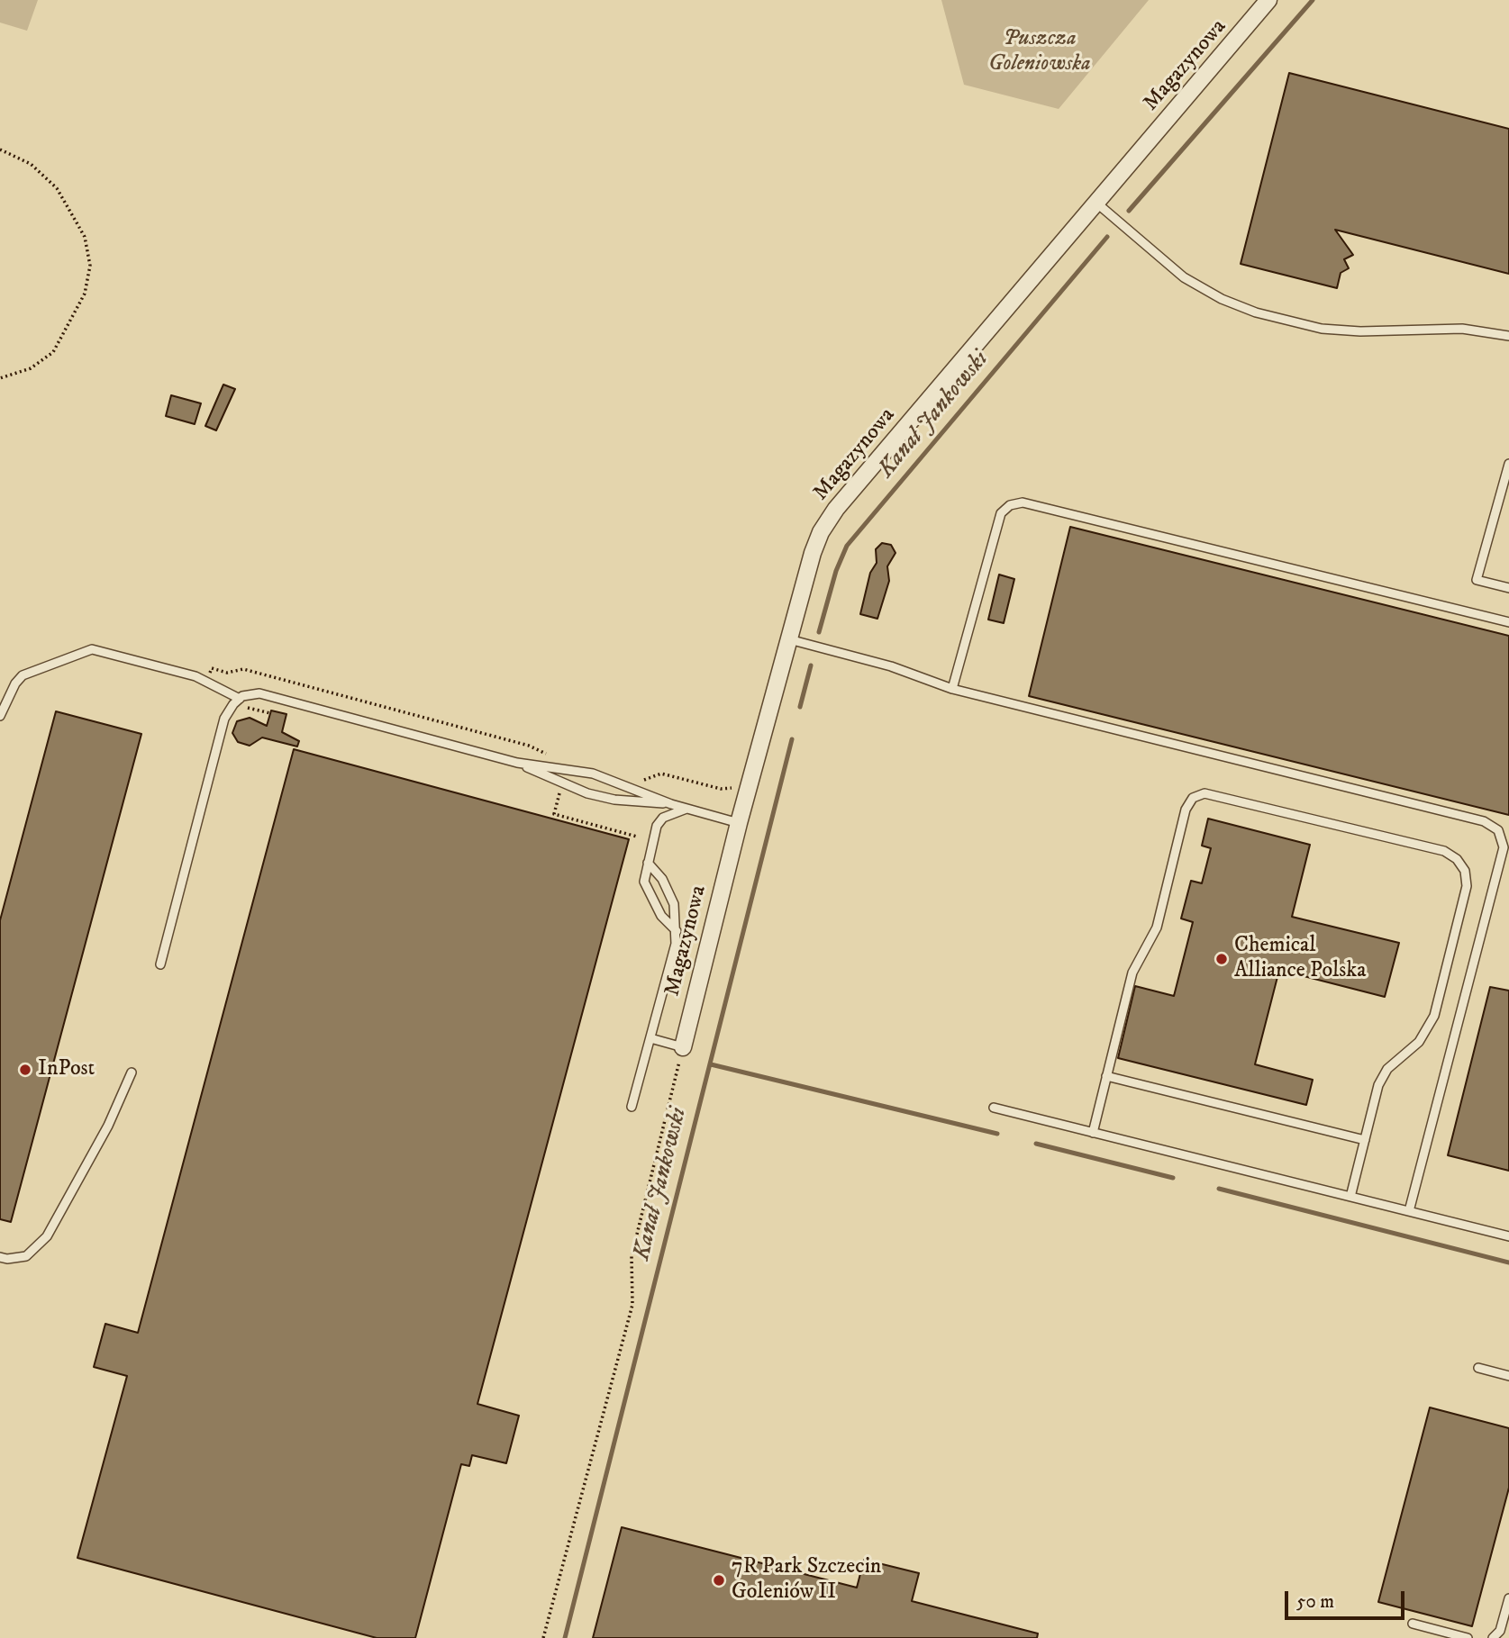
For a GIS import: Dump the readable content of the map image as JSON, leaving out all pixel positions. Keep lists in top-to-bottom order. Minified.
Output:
{"streets":{"street":["Magazynowa"]},"water":["Kanał Jankowski"],"parks":["Puszcza Goleniowska"],"places":["Chemical Alliance Polska","InPost","7R Park Szczecin Goleniów II"],"scale_bar":"50 m"}
